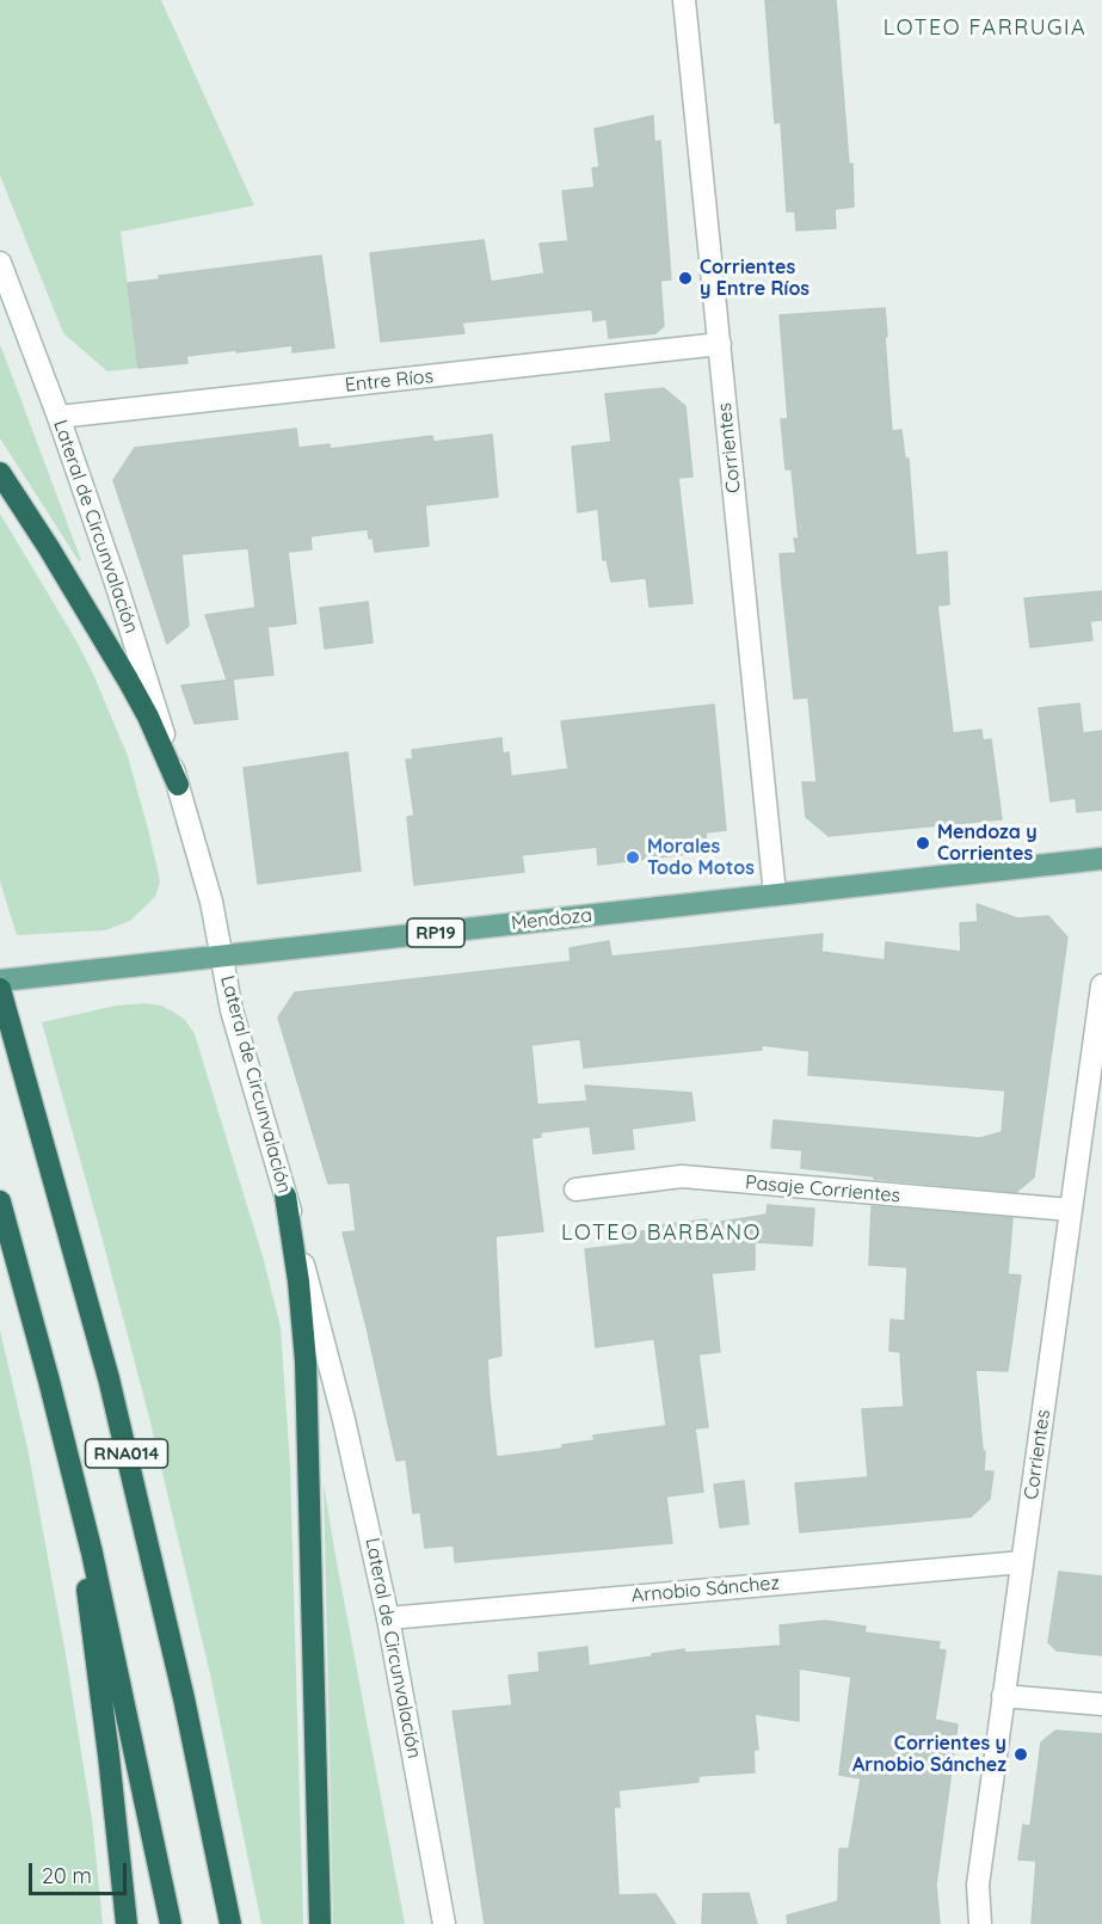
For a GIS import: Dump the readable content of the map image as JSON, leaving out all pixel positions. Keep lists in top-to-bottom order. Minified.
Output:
{"streets":{"highway":["RNA014"],"main road":["Mendoza","RP19"],"street":["Entre Ríos","Corrientes","Lateral de Circunvalación","Pasaje Corrientes","Arnobio Sánchez"]},"crossings":[["Entre Ríos","Corrientes"],["Entre Ríos","Lateral de Circunvalación"],["Corrientes","Mendoza"],["Corrientes","Pasaje Corrientes"],["Corrientes","Arnobio Sánchez"],["Lateral de Circunvalación","Mendoza"],["Lateral de Circunvalación","Arnobio Sánchez"]],"districts":["LOTEO FARRUGIA","LOTEO BARBANO"],"places":["Corrientes y Entre Ríos","Mendoza y Corrientes","Morales Todo Motos","Corrientes y Arnobio Sánchez"],"scale_bar":"20 m"}
